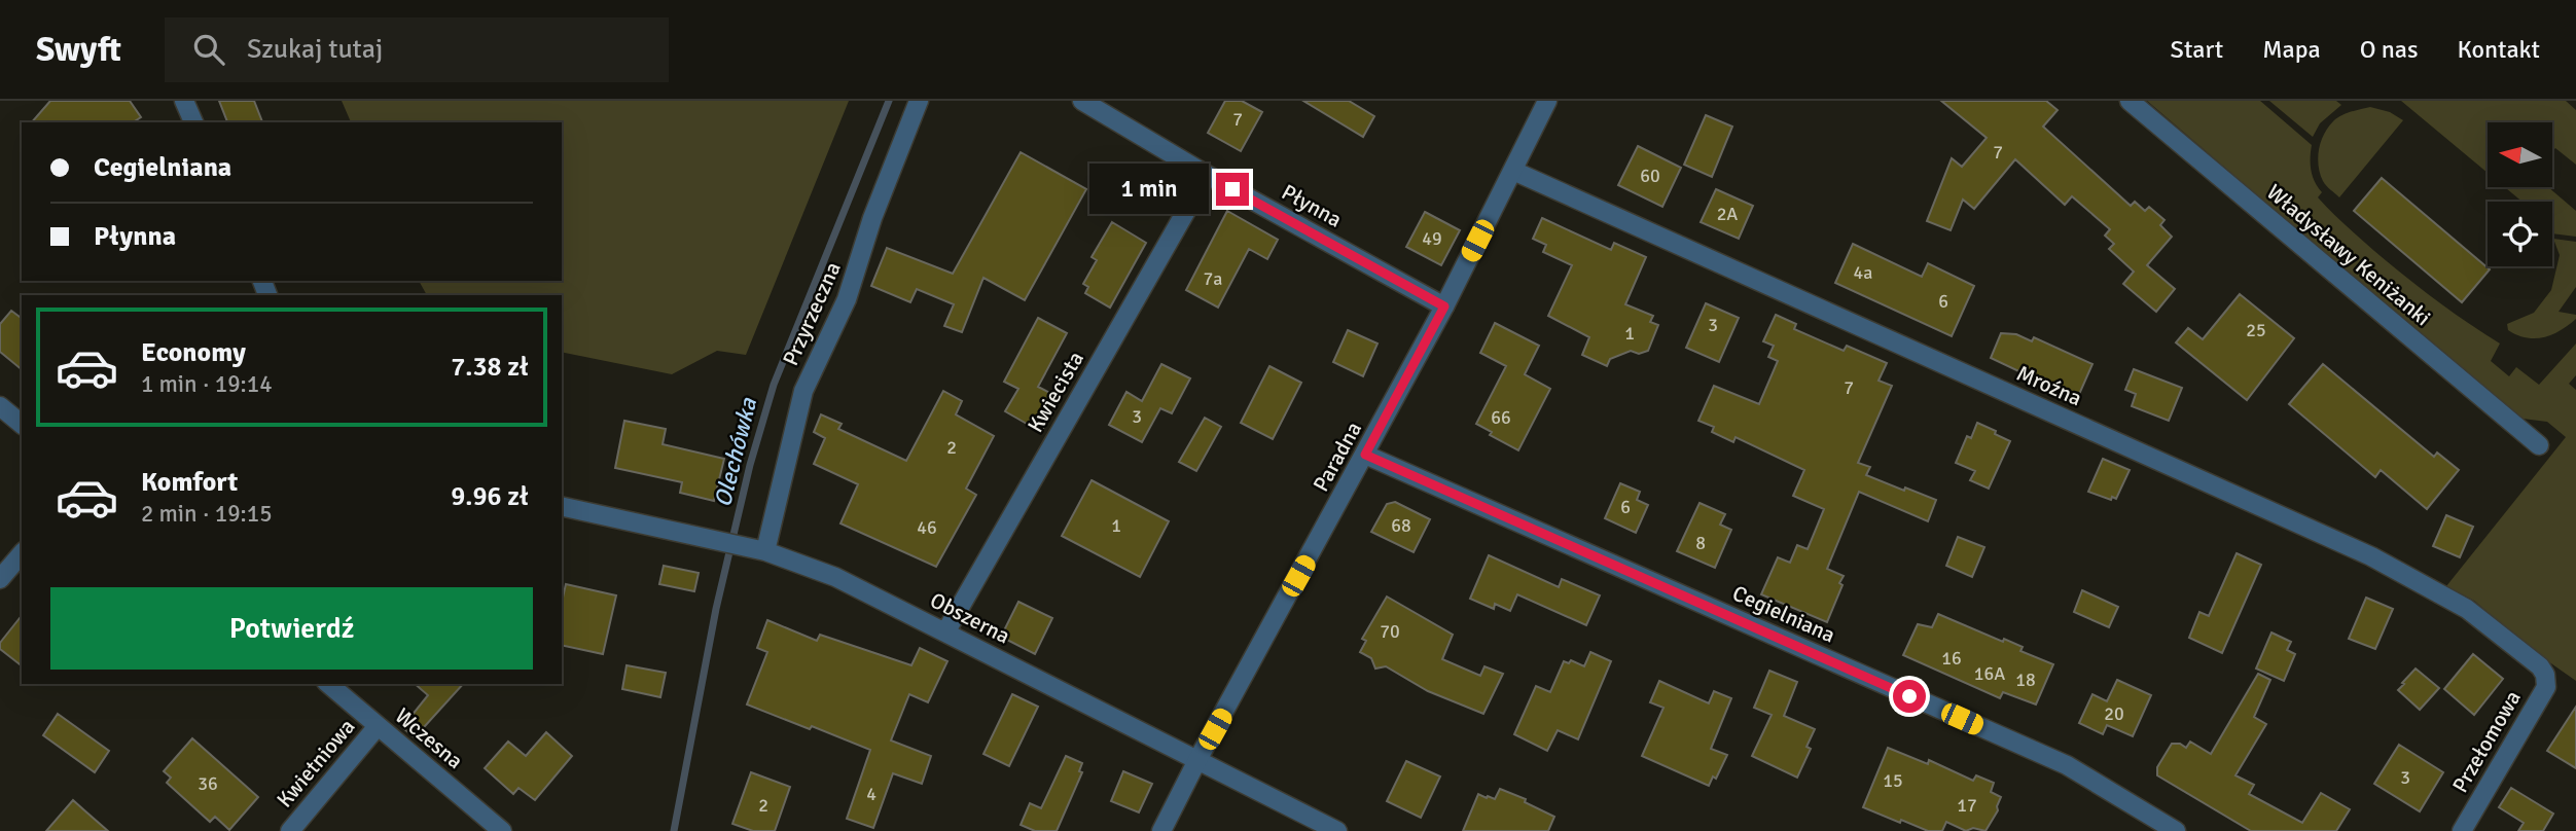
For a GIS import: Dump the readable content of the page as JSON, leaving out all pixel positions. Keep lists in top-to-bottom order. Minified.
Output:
{"streets":{"street":["Płynna","Władysławy Keniżanki","Przyrzeczna","Mroźna","Kwiecista","Paradna","Cegielniana","Obszerna","Wczesna","Przełomowa","Kwietniowa"]},"crossings":[["Płynna","Kwiecista"],["Płynna","Paradna"],["Przyrzeczna","Obszerna"],["Mroźna","Paradna"],["Mroźna","Przełomowa"],["Kwiecista","Obszerna"],["Paradna","Cegielniana"],["Paradna","Obszerna"],["Wczesna","Kwietniowa"]],"water":["Olechówka"],"house_numbers":["7","7","60","2A","49","4a","7a","6","3","25","1","7","3","66","2","6","1","68","46","8","70","16","16A","18","20","3","15","36","4","2","17"],"north":"left","page":{"header":"Swyft","search":"Szukaj tutaj","nav":["Start","Mapa","O nas","Kontakt"],"banner":["Cegielniana","Płynna"],"bubble":"1 min","list":[{"name":"Economy","note":"1 min · 19:14","value":"7.38 zł"},{"name":"Komfort","note":"2 min · 19:15","value":"9.96 zł"}],"buttons":"Potwierdź"}}
